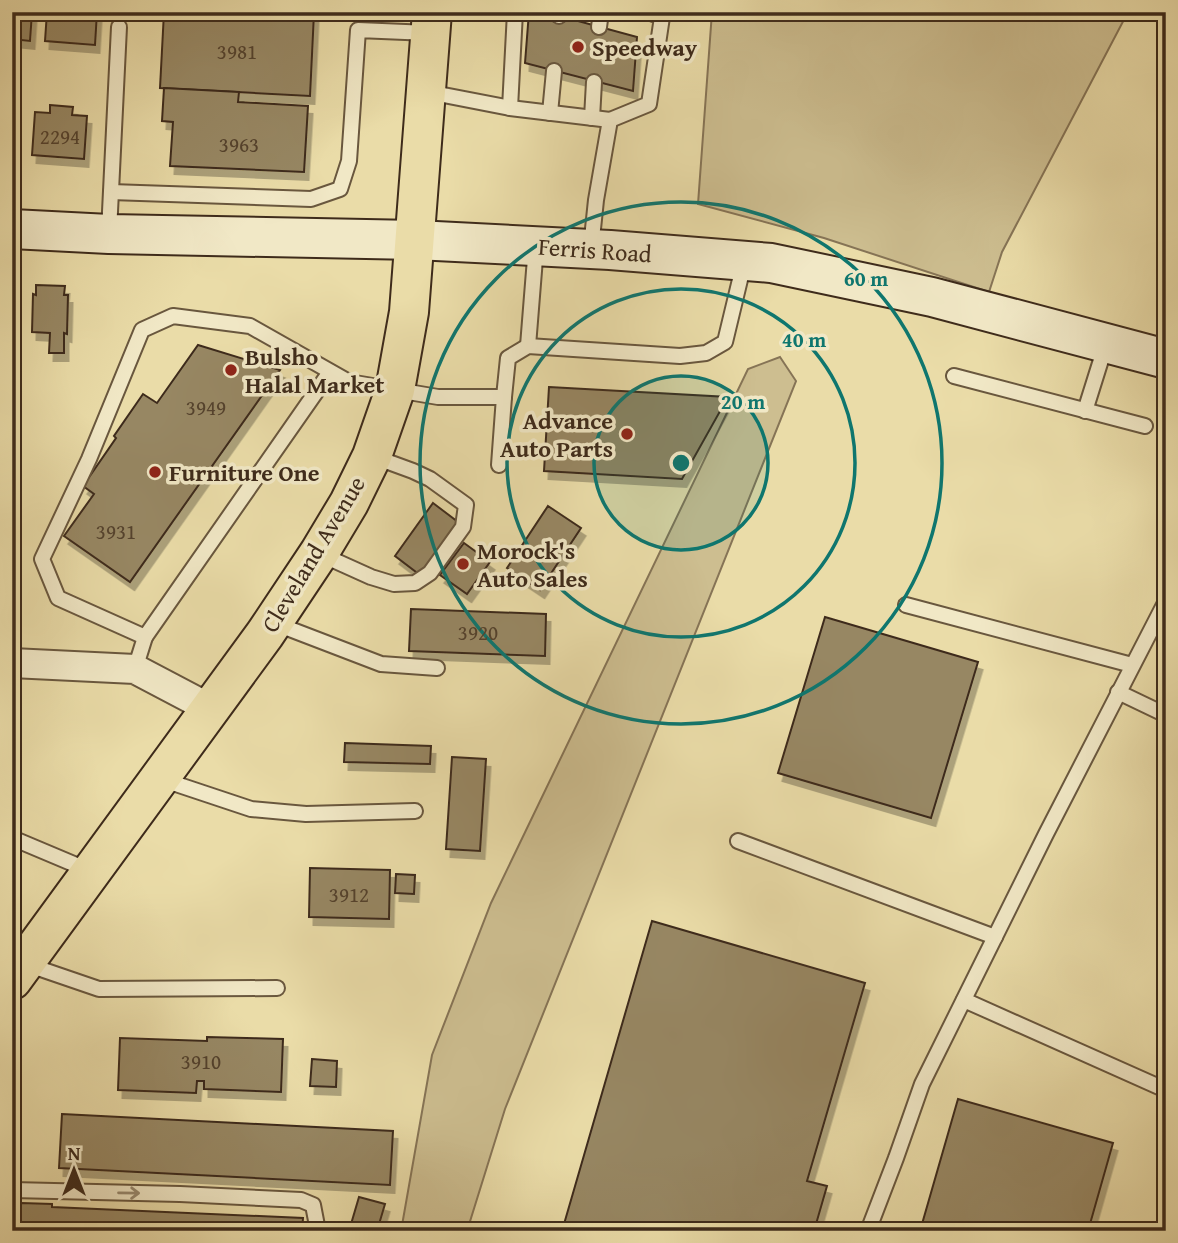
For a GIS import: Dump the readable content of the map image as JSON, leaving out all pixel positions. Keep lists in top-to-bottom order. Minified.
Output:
{"streets":{"main road":["Ferris Road","Cleveland Avenue"]},"crossings":[["Ferris Road","Cleveland Avenue"]],"places":["Speedway","Bulsho Halal Market","Advance Auto Parts","Furniture One","Morock's Auto Sales"],"house_numbers":["3981","2294","3963","3949","3931","3920","3912","3910"],"north":"top","rings":["60 m","40 m","20 m"]}
